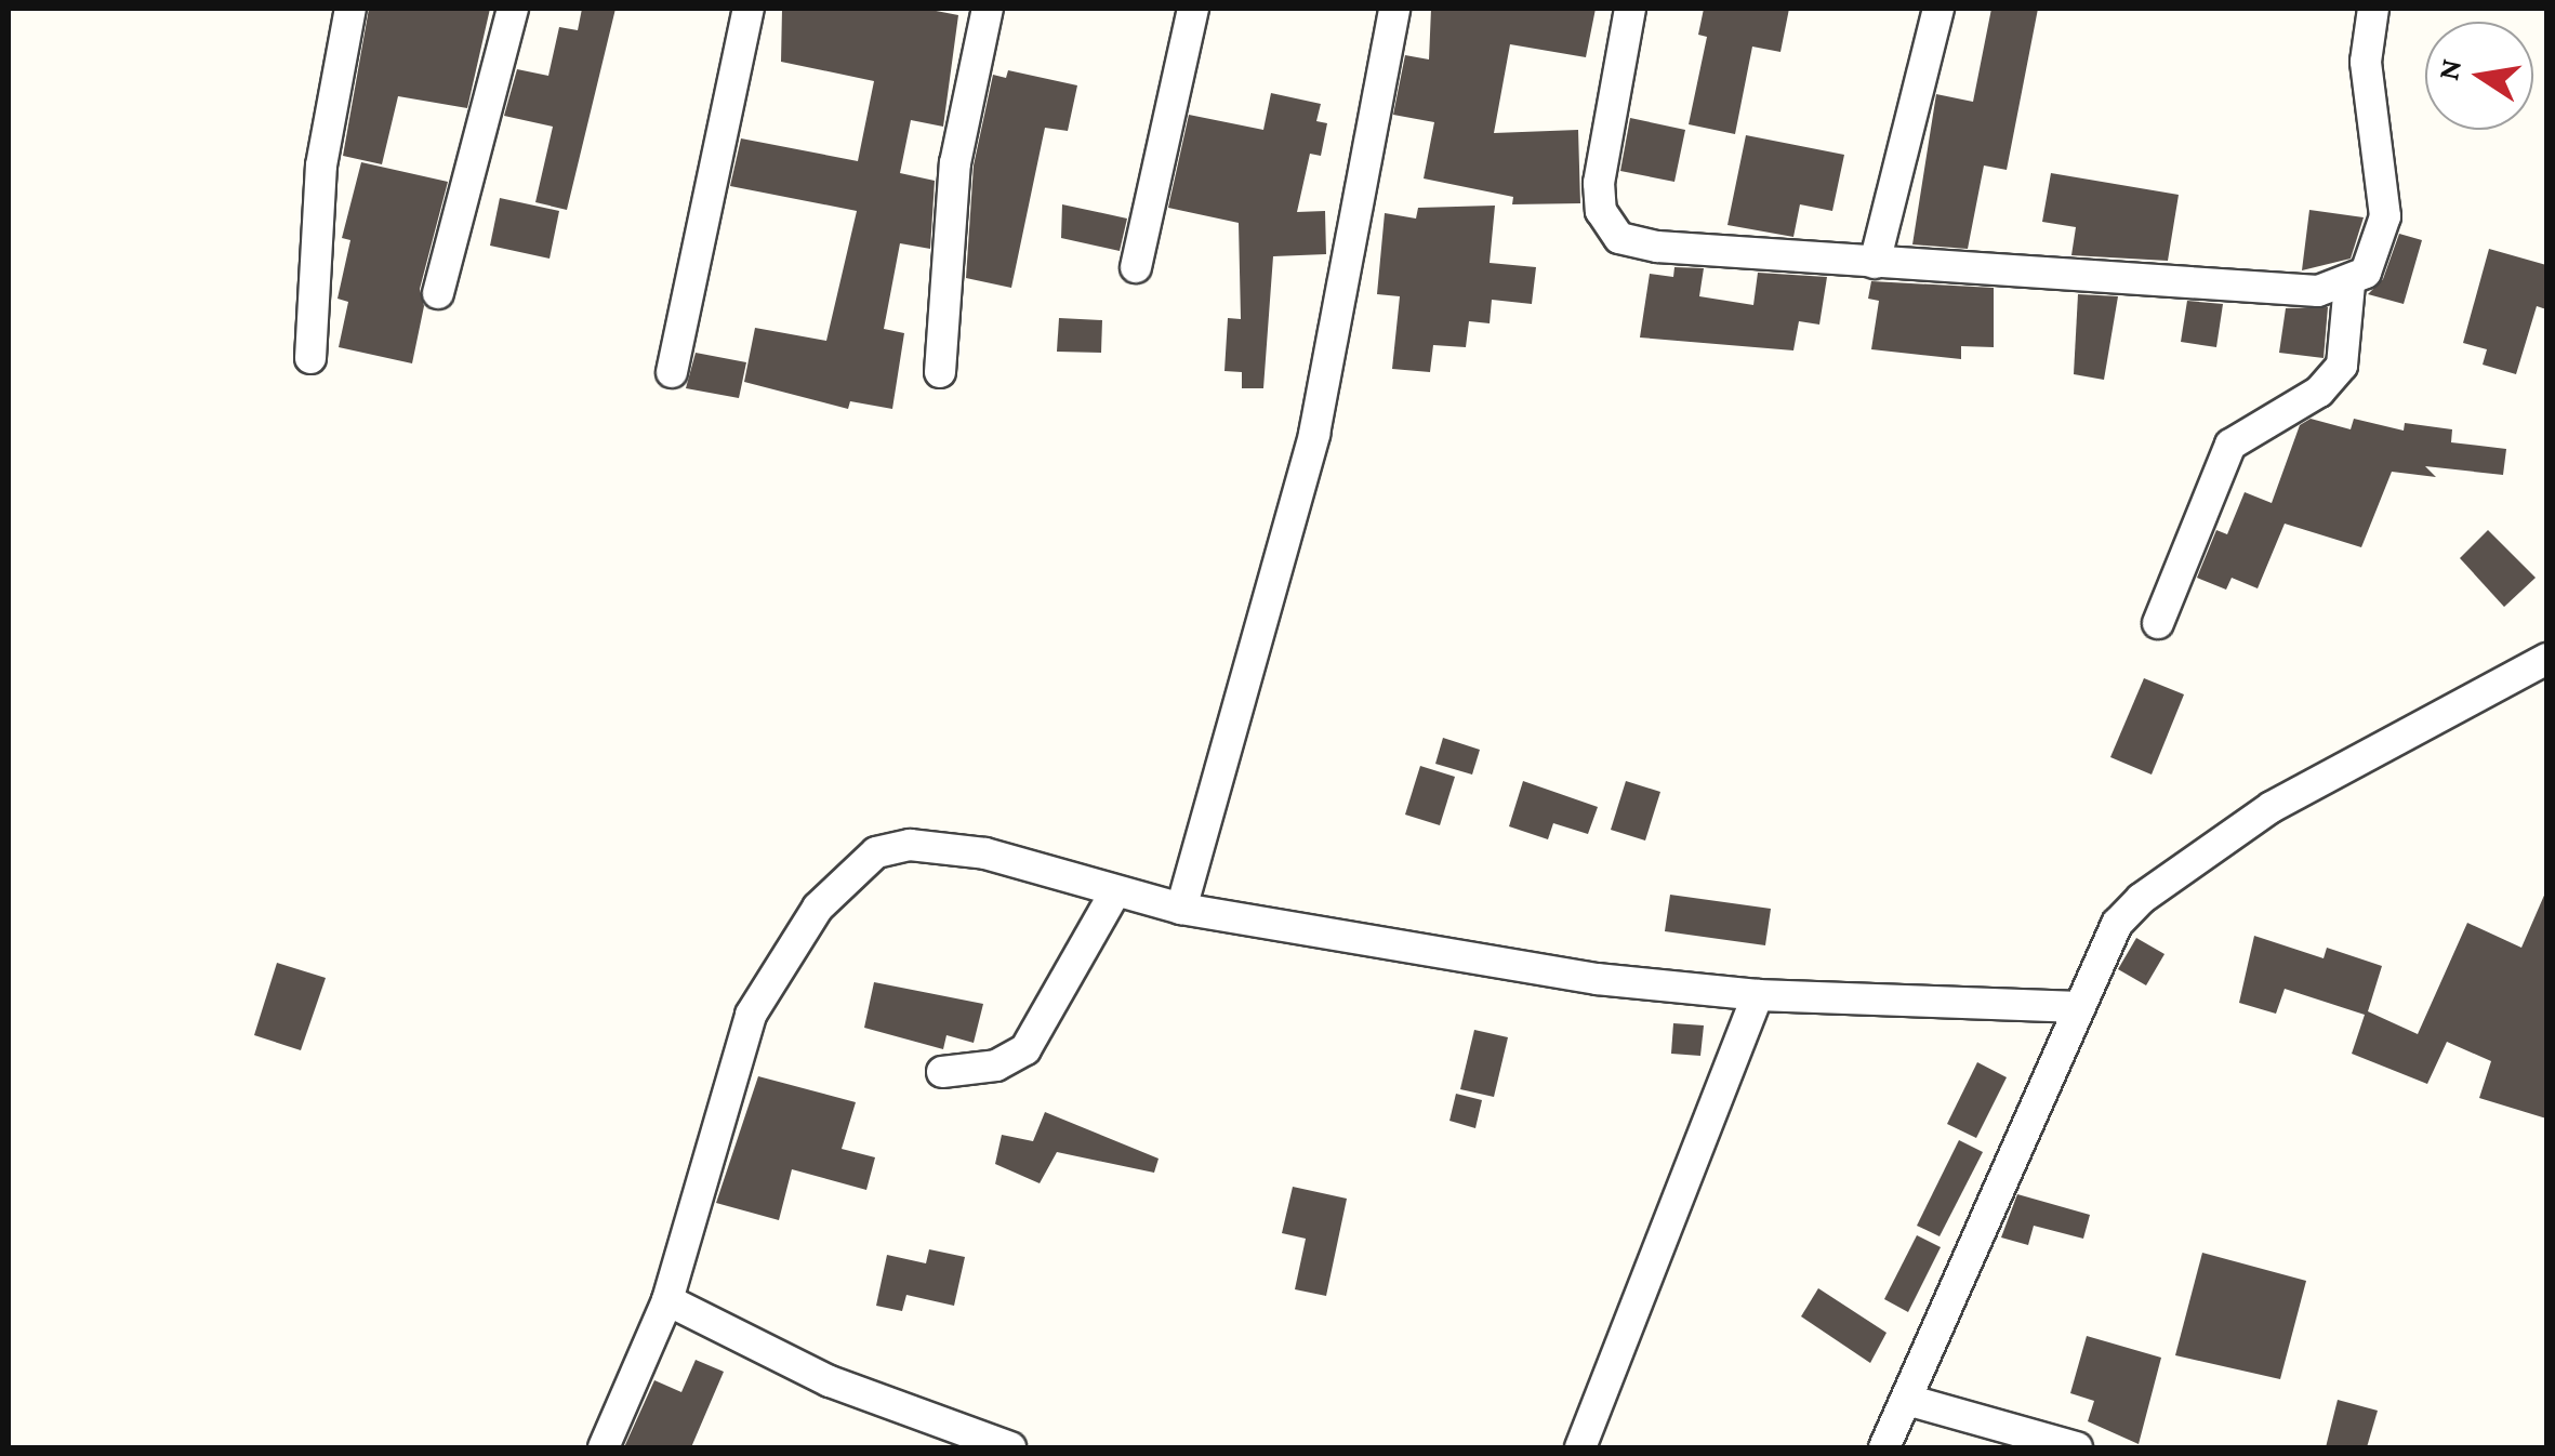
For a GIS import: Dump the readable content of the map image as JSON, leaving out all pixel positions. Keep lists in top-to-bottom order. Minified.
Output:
{"north":"left"}
